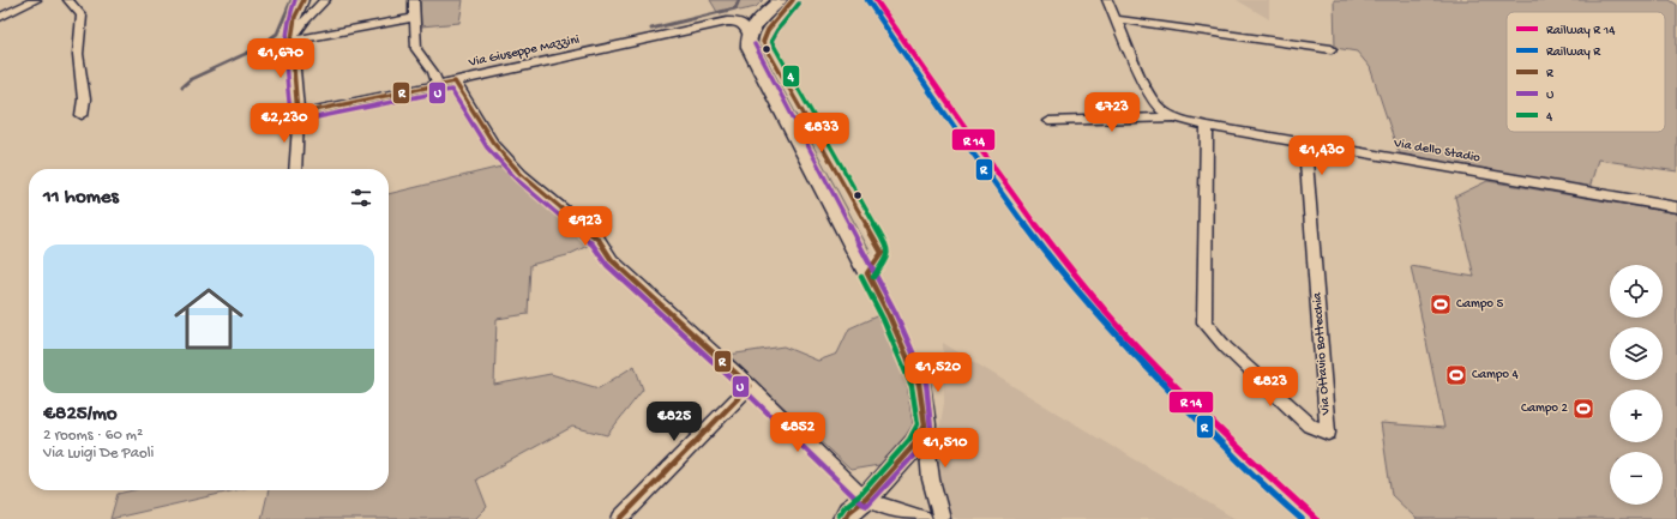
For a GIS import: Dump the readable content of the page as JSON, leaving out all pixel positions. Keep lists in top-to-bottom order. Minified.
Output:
{"streets":{"street":["Via Giuseppe Mazzini","Via dello Stadio","Via Ottavio Bottecchia"]},"crossings":[["Via dello Stadio","Via Ottavio Bottecchia"]],"places":{"sports":["Campo 5","Campo 4","Campo 2"]},"lines":["rail line R","transit line R","transit line U","transit line 4"],"legend":["Railway R 14","Railway R","R","U","4"],"page":{"price":["€1,670","€723","€2,230","€833","€1,430","€923","€1,520","€823","€825","€852","€1,510"],"heading":"11 homes","list":[{"name":"€825/mo","note":"2 rooms · 60 m² · Via Luigi De Paoli"}],"map_buttons":["+","−"]}}
